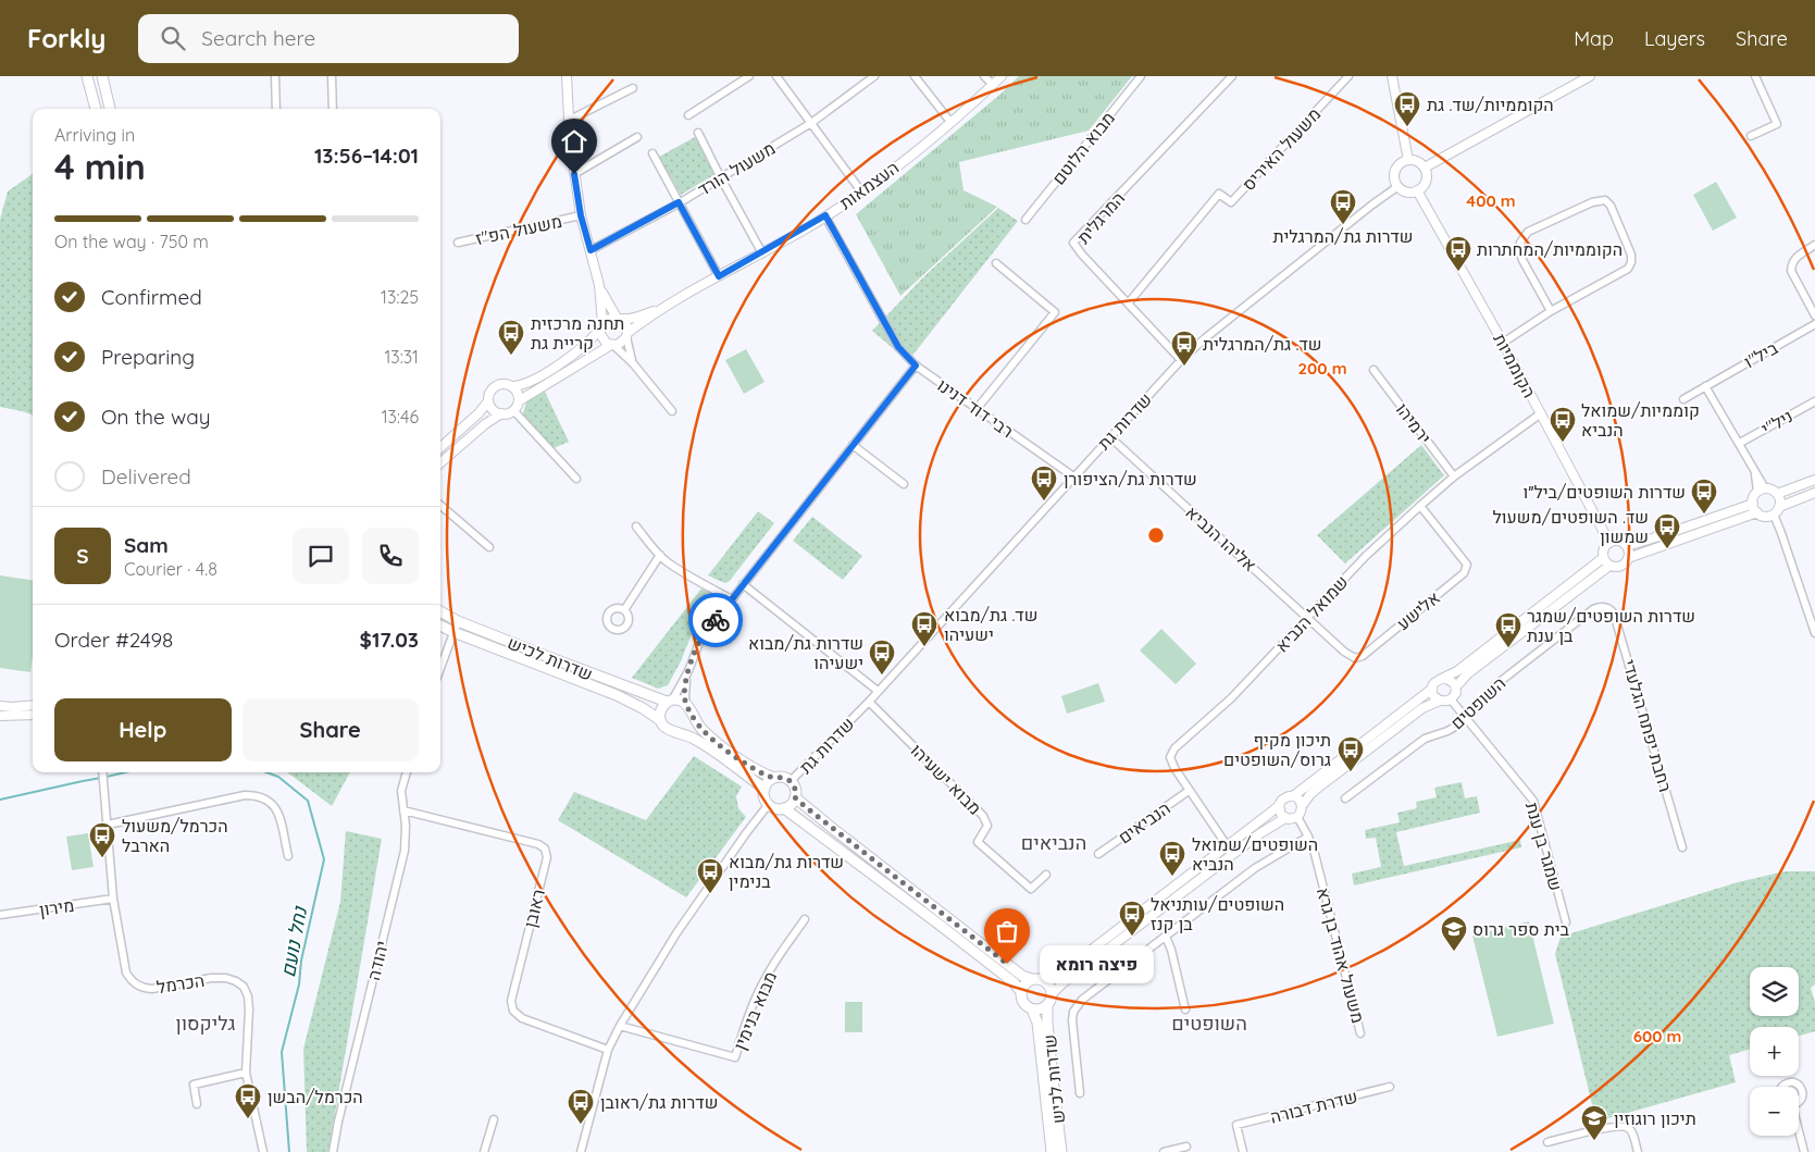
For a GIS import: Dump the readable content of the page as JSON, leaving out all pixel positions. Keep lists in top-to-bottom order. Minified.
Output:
{"streets":{"main road":["שדרות לכיש"],"street":["מבוא הלוטם","משעול האיריס","משעול הורד","העצמאות","המרגלית","משעול הפ\"ז","ביל\"ו","הקוממיות","רבי דוד דנינו","שדרות גת","ניל\"י","ירמיהו","אליהו הנביא","אלישע","שמואל הנביא","השופטים","רחבת יפתח הגלעדי","מבוא ישעיהו","הנביאים","שמגר בן ענת","מירון","ראובן","משעול אהוד בן גרא","יהודה","הכרמל","מבוא בנימין","שדרת דבורה"]},"crossings":[["משעול האיריס","המרגלית"],["העצמאות","רבי דוד דנינו"],["המרגלית","שדרות גת"],["הקוממיות","שדרות גת"],["הקוממיות","שמואל הנביא"],["הקוממיות","השופטים"],["רבי דוד דנינו","שדרות גת"],["שדרות גת","אליהו הנביא"],["שדרות גת","מבוא ישעיהו"],["ירמיהו","שמואל הנביא"],["אליהו הנביא","אלישע"],["אליהו הנביא","שמואל הנביא"],["אלישע","שמואל הנביא"],["שמואל הנביא","הנביאים"],["השופטים","רחבת יפתח הגלעדי"],["השופטים","שמגר בן ענת"],["השופטים","משעול אהוד בן גרא"],["מירון","הכרמל"],["ראובן","יהודה"]],"districts":["הנביאים","גליקסון","השופטים"],"water":["נחל נועם"],"places":{"bus stop":["הקוממיות/שד. גת","שדרות גת/המרגלית","הקוממיות/המחתרות","תחנה מרכזית קריית גת","שד. גת/המרגלית","קוממיות/שמואל הנביא","שדרות גת/הציפורן","שדרות השופטים/ביל״ו","שד. השופטים/משעול שמשון","שד. גת/מבוא ישעיהו","שדרות השופטים/שמגר בן ענת","שדרות גת/מבוא ישעיהו","תיכון מקיף גרוס/השופטים","הכרמל/משעול הארבל","השופטים/שמואל הנביא","שדרות גת/מבוא בנימין","השופטים/עותניאל בן קנז","הכרמל/הבשן","שדרות גת/ראובן"],"school or university":["בית ספר גרוס","תיכון רוגוזין"],"other":["פיצה רומא"]},"page":{"header":"Forkly","search":"Search here","nav":["Map","Layers","Share"],"heading":["4 min","Arriving in","13:56–14:01"],"panel":["Sam","Courier · 4.8","Order #2498","$17.03"],"bar":"On the way · 750 m","list":[["Confirmed","13:25"],["Preparing","13:31"],["On the way","13:46"],"Delivered"],"round":"S","buttons":["Help","Share"],"bubble":"פיצה רומא","map_buttons":["+","−"]},"rings":["400 m","200 m","600 m"]}
